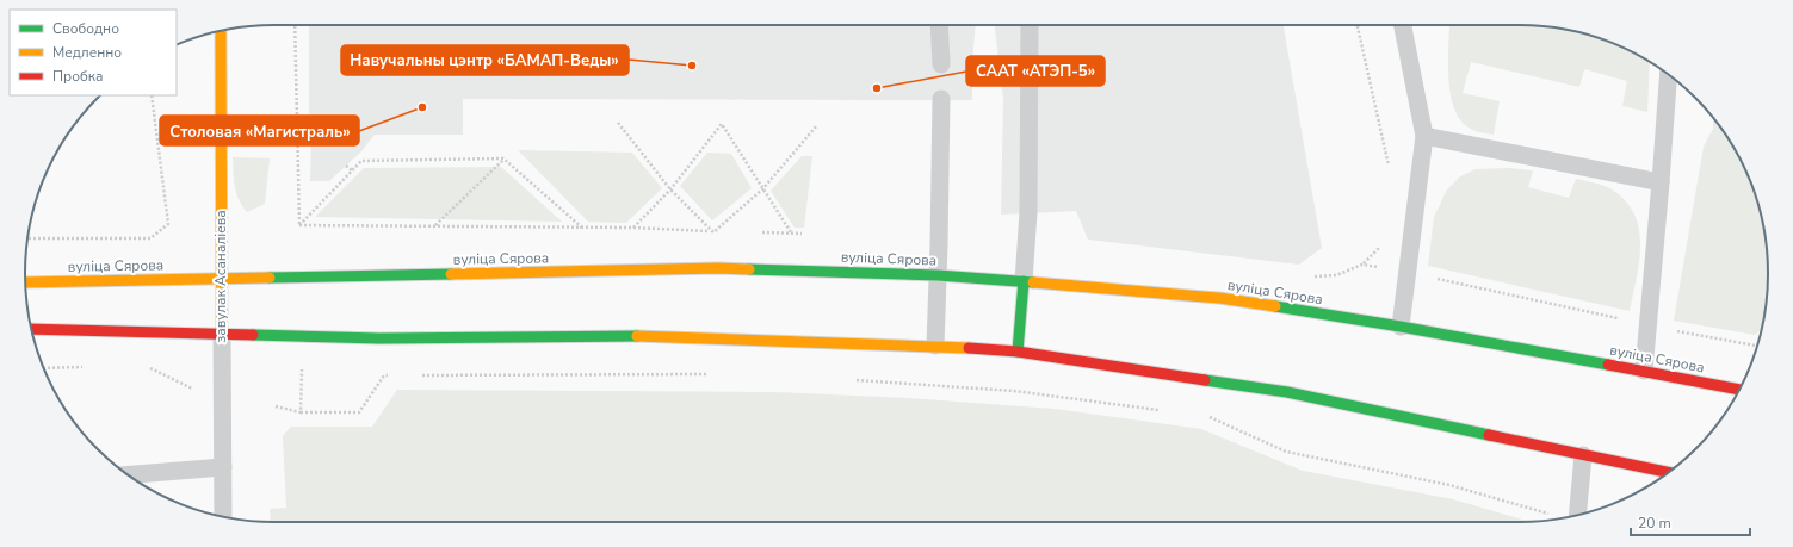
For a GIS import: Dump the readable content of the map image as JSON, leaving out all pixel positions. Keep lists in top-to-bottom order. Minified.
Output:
{"streets":{"street":["вуліца Сярова","завулак Асаналіева"]},"crossings":[["вуліца Сярова","завулак Асаналіева"]],"places":["Навучальны цэнтр «БАМАП-Веды»","СААТ «АТЭП-5»","Столовая «Магистраль»"],"legend":["Свободно","Медленно","Пробка"],"scale_bar":"20 m"}
